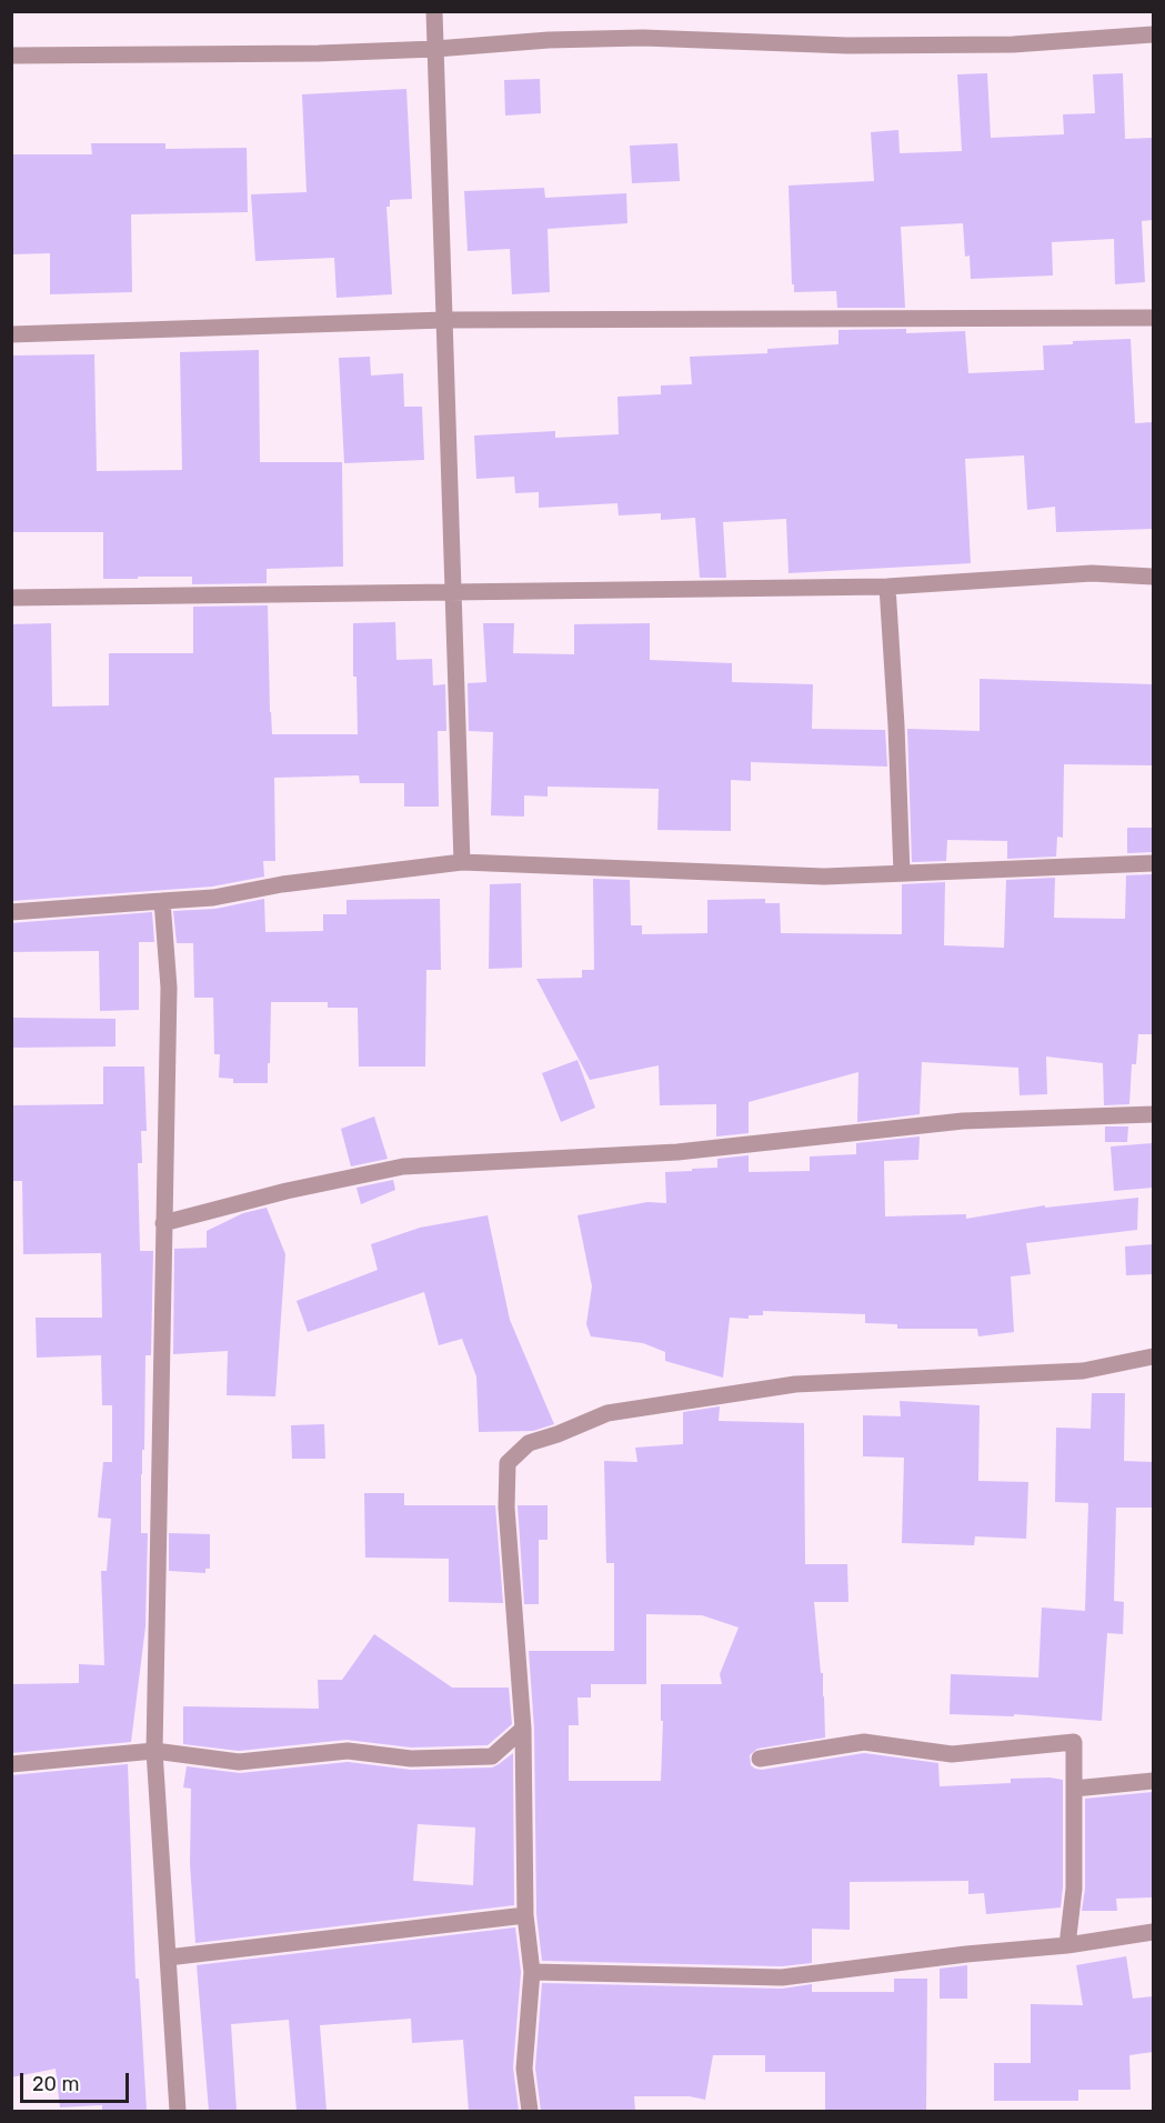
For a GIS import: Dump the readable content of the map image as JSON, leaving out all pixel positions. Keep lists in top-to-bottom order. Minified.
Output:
{"scale_bar":"20 m"}
